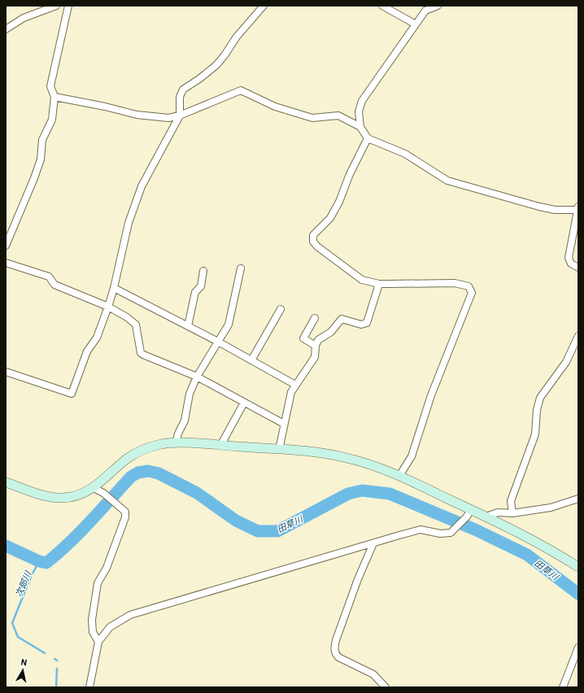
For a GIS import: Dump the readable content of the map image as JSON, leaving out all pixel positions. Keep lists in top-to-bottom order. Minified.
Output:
{"water":["田草川","次郎川"],"north":"top"}
